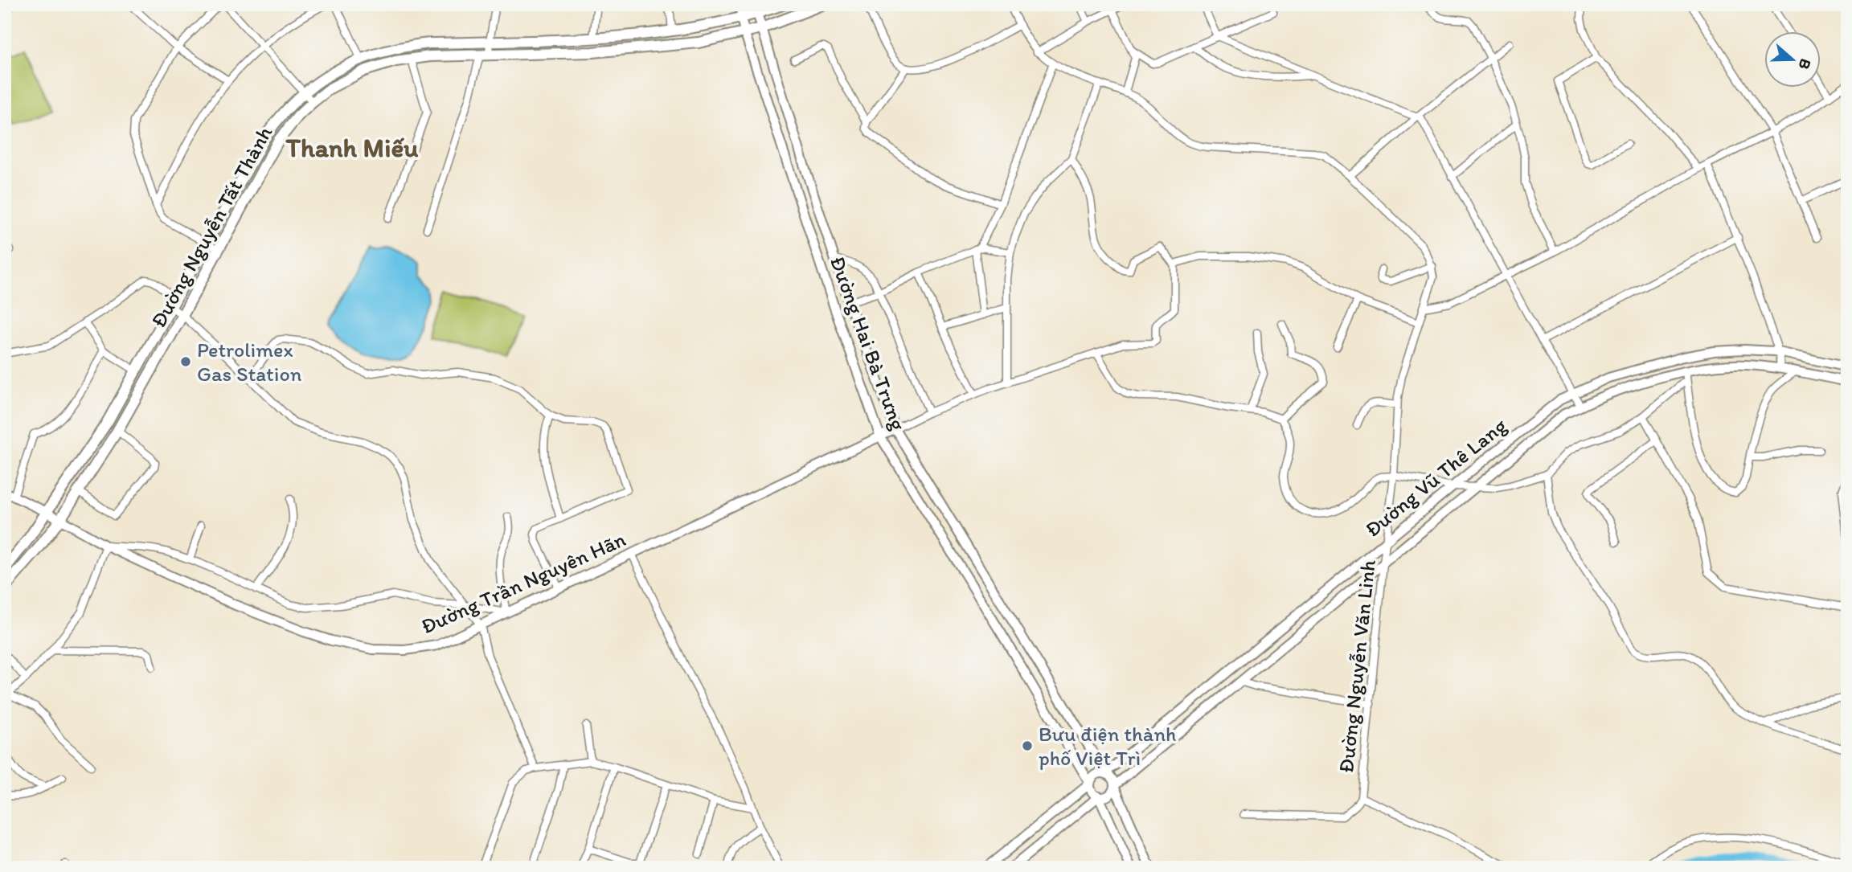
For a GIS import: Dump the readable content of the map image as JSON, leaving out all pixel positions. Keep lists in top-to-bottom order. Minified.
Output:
{"streets":{"main road":["Đường Nguyễn Tất Thành"],"street":["Đường Hai Bà Trưng","Đường Vũ Thê Lang","Đường Trần Nguyên Hãn","Đường Nguyễn Văn Linh"]},"crossings":[["Đường Nguyễn Tất Thành","Đường Hai Bà Trưng"],["Đường Nguyễn Tất Thành","Đường Trần Nguyên Hãn"],["Đường Hai Bà Trưng","Đường Vũ Thê Lang"],["Đường Hai Bà Trưng","Đường Trần Nguyên Hãn"],["Đường Vũ Thê Lang","Đường Nguyễn Văn Linh"]],"districts":["Thanh Miếu"],"places":["Petrolimex Gas Station","Bưu điện thành phố Việt Trì"],"north":"right"}
